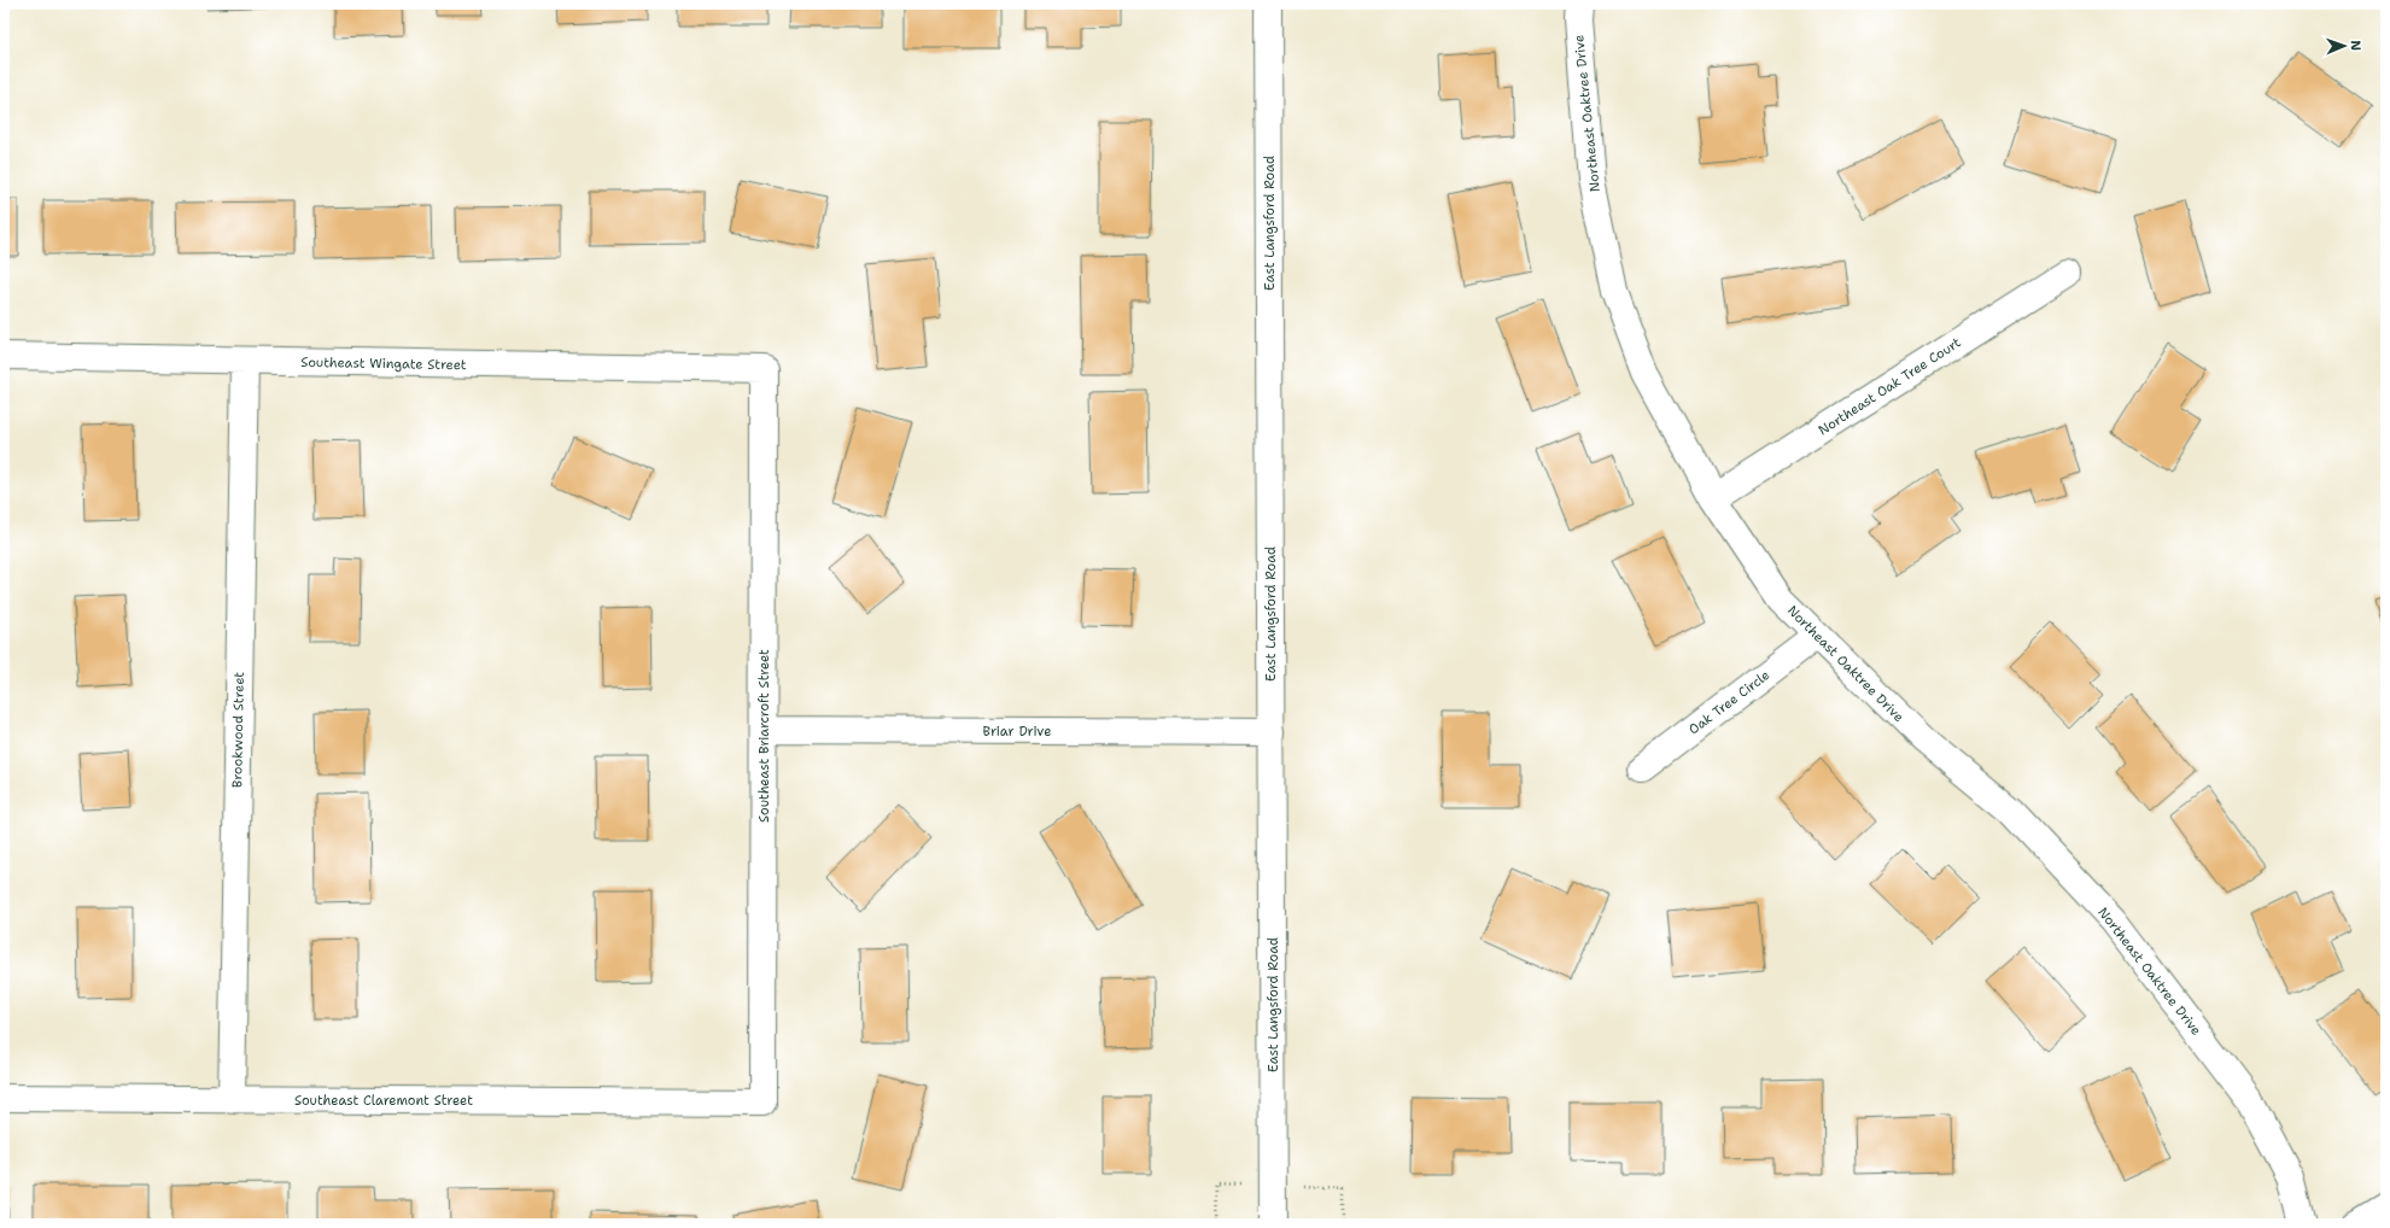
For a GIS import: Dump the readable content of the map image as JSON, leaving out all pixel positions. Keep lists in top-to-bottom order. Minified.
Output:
{"streets":{"street":["Northeast Oaktree Drive","East Langsford Road","Southeast Wingate Street","Northeast Oak Tree Court","Oak Tree Circle","Brookwood Street","Briar Drive","Southeast Briarcroft Street","Southeast Claremont Street"]},"crossings":[["Northeast Oaktree Drive","Northeast Oak Tree Court"],["Northeast Oaktree Drive","Oak Tree Circle"],["East Langsford Road","Briar Drive"],["Southeast Wingate Street","Brookwood Street"],["Southeast Wingate Street","Southeast Briarcroft Street"],["Brookwood Street","Southeast Claremont Street"],["Briar Drive","Southeast Briarcroft Street"],["Southeast Briarcroft Street","Southeast Claremont Street"]],"north":"right"}
